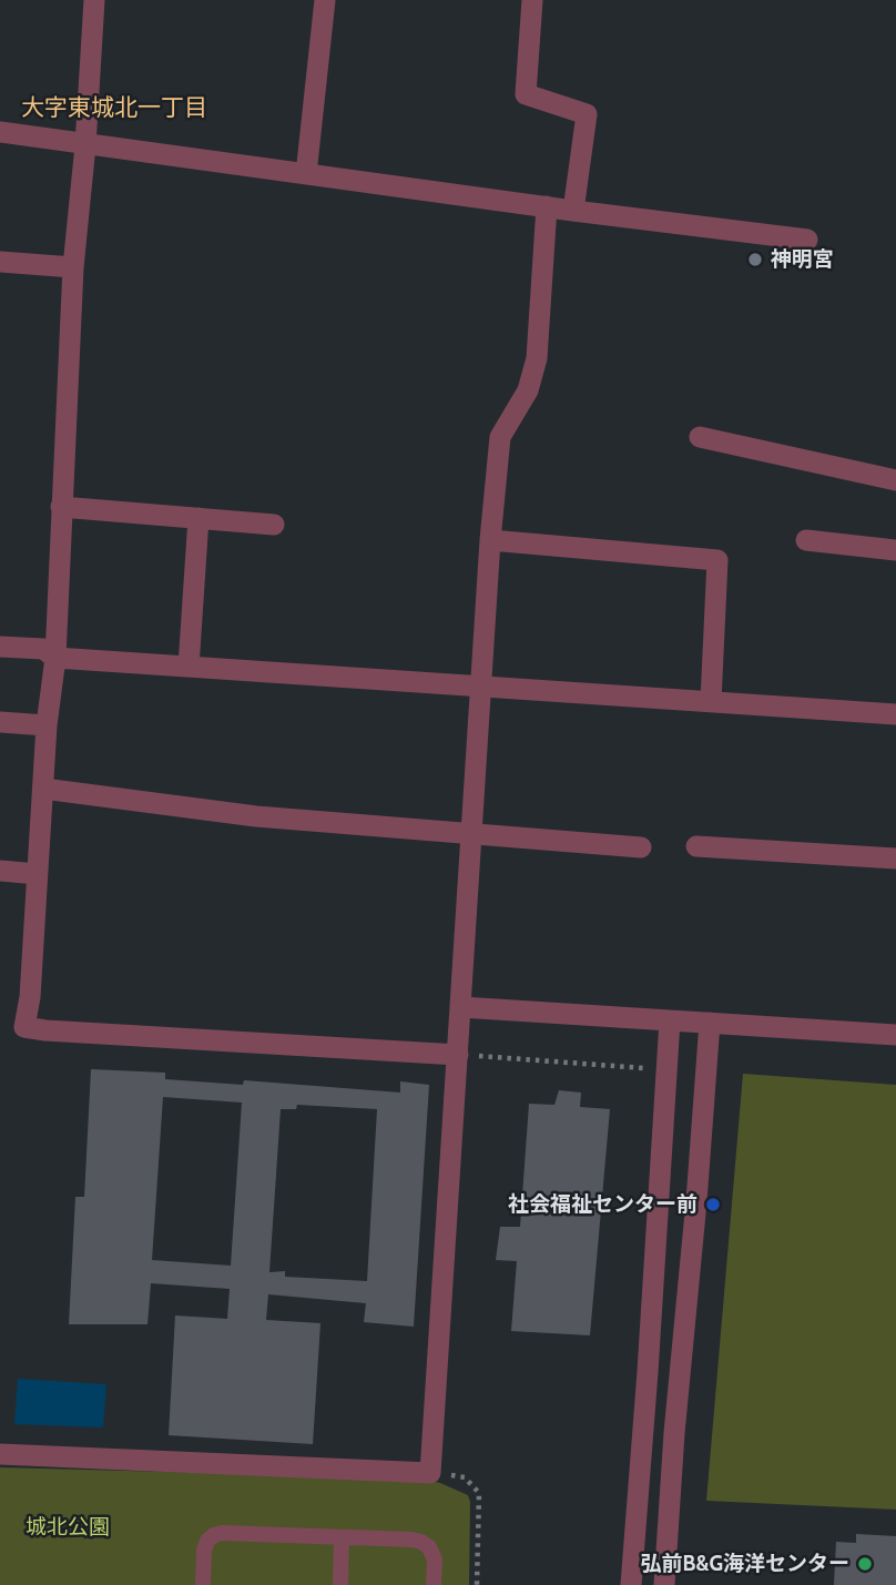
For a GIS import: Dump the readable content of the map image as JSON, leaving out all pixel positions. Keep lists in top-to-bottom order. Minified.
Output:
{"districts":["大字東城北一丁目"],"parks":["城北公園"],"places":["神明宮","社会福祉センター前","弘前B&G海洋センター"]}
